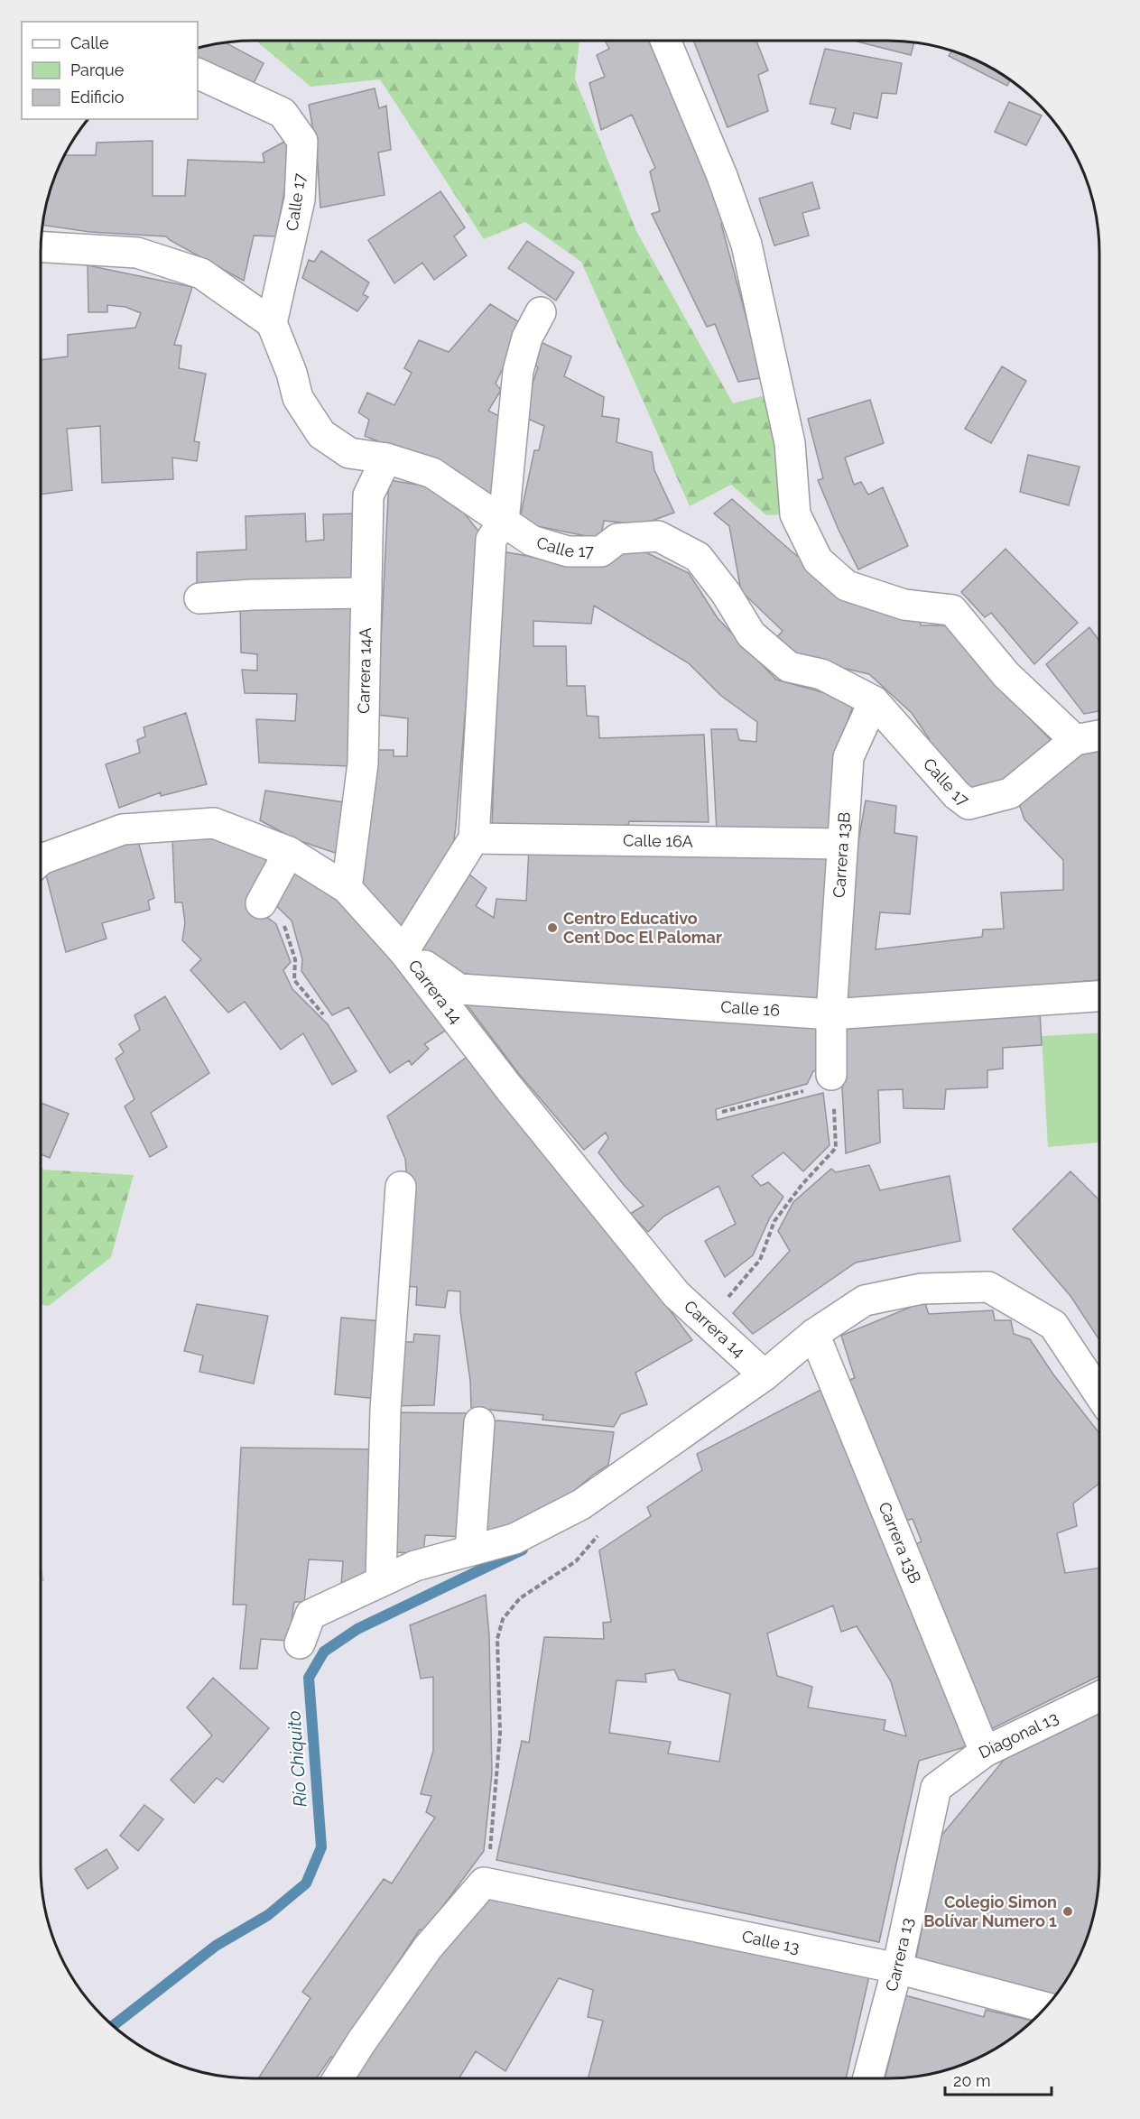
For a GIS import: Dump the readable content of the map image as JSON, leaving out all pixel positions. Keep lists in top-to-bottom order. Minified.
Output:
{"streets":{"street":["Calle 17","Carrera 14A","Calle 16A","Carrera 13B","Carrera 14","Calle 16","Diagonal 13","Calle 13","Carrera 13"]},"crossings":[["Calle 17","Carrera 14A"],["Calle 17","Carrera 13B"],["Calle 17","Carrera 14"],["Calle 16A","Carrera 13B"],["Calle 16A","Carrera 14"],["Carrera 13B","Calle 16"],["Carrera 13B","Diagonal 13"],["Carrera 14","Calle 16"],["Diagonal 13","Carrera 13"],["Calle 13","Carrera 13"]],"water":["Río Chiquito"],"places":["Centro Educativo Cent Doc El Palomar","Colegio Simon Bolívar Numero 1"],"legend":["Calle","Parque","Edificio"],"scale_bar":"20 m"}
